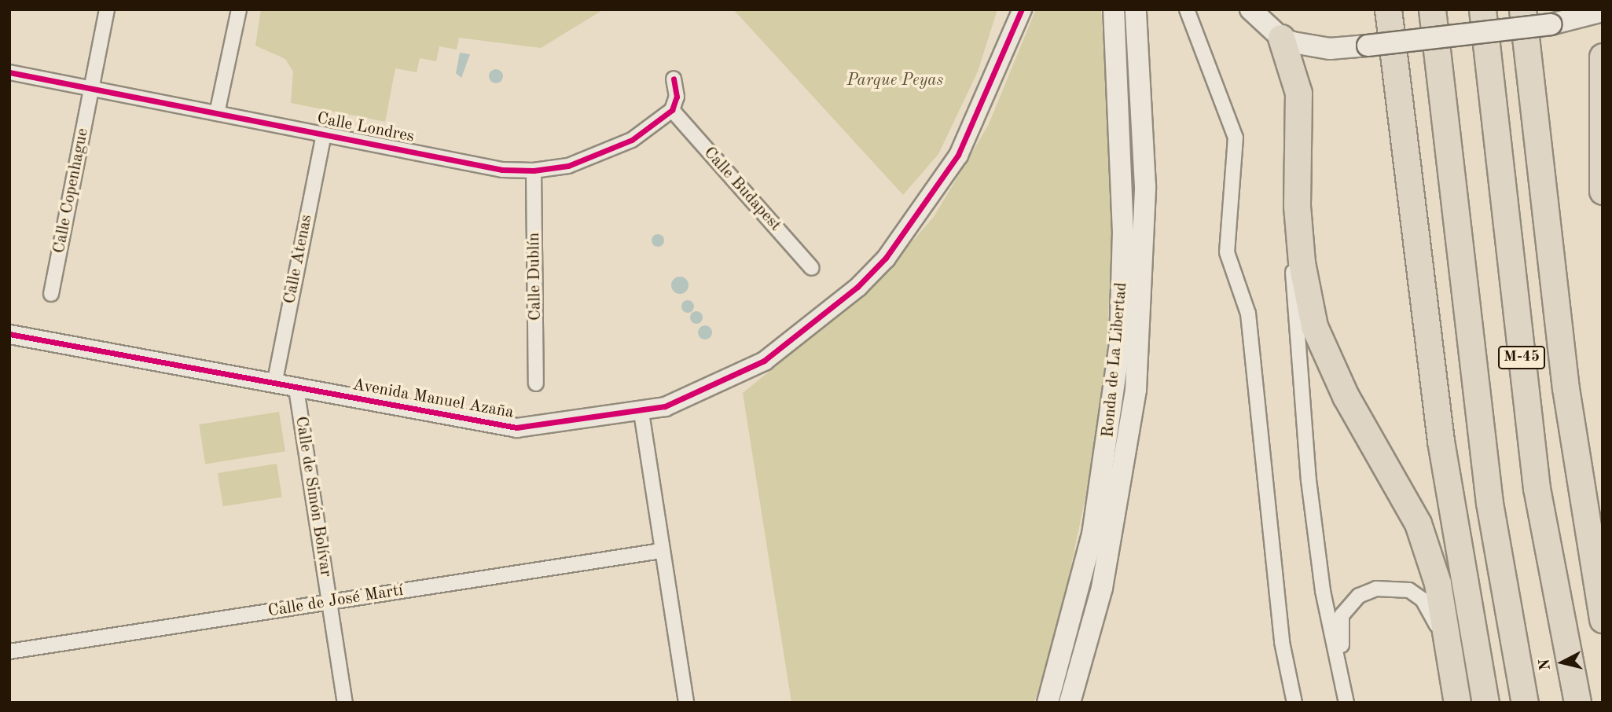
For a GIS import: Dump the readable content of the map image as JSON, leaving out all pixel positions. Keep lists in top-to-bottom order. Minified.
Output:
{"streets":{"highway":["M-45"],"main road":["Ronda de La Libertad"],"street":["Calle Londres","Calle Budapest","Calle Copenhague","Calle Atenas","Calle Dublín","Avenida Manuel Azaña","Calle de Simón Bolívar","Calle de José Martí"]},"crossings":[["Calle Londres","Calle Budapest"],["Calle Londres","Calle Copenhague"],["Calle Londres","Calle Atenas"],["Calle Londres","Calle Dublín"],["Calle Atenas","Avenida Manuel Azaña"],["Avenida Manuel Azaña","Calle de Simón Bolívar"],["Calle de Simón Bolívar","Calle de José Martí"]],"parks":["Parque Peyas"],"north":"left"}
